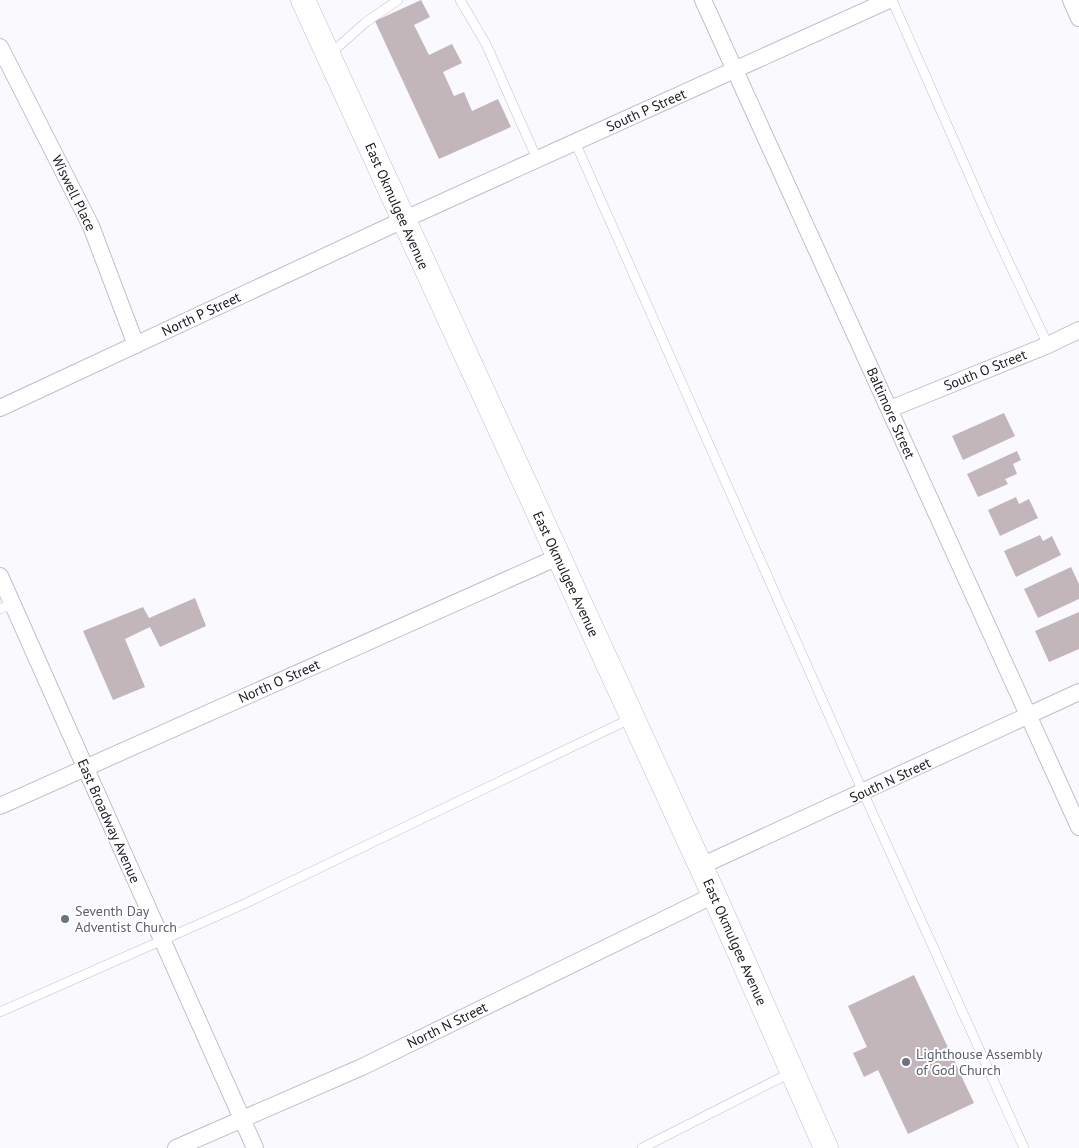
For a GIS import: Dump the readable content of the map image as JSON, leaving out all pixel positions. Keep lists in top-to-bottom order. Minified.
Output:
{"streets":{"main road":["East Okmulgee Avenue"],"street":["South P Street","Wiswell Place","North P Street","South O Street","Baltimore Street","North O Street","South N Street","East Broadway Avenue","North N Street"]},"crossings":[["South P Street","East Okmulgee Avenue"],["South P Street","North P Street"],["South P Street","Baltimore Street"],["Wiswell Place","North P Street"],["East Okmulgee Avenue","North P Street"],["East Okmulgee Avenue","North O Street"],["East Okmulgee Avenue","South N Street"],["East Okmulgee Avenue","North N Street"],["South O Street","Baltimore Street"],["Baltimore Street","South N Street"],["North O Street","East Broadway Avenue"],["East Broadway Avenue","North N Street"]],"places":["Seventh Day Adventist Church","Lighthouse Assembly of God Church"]}
